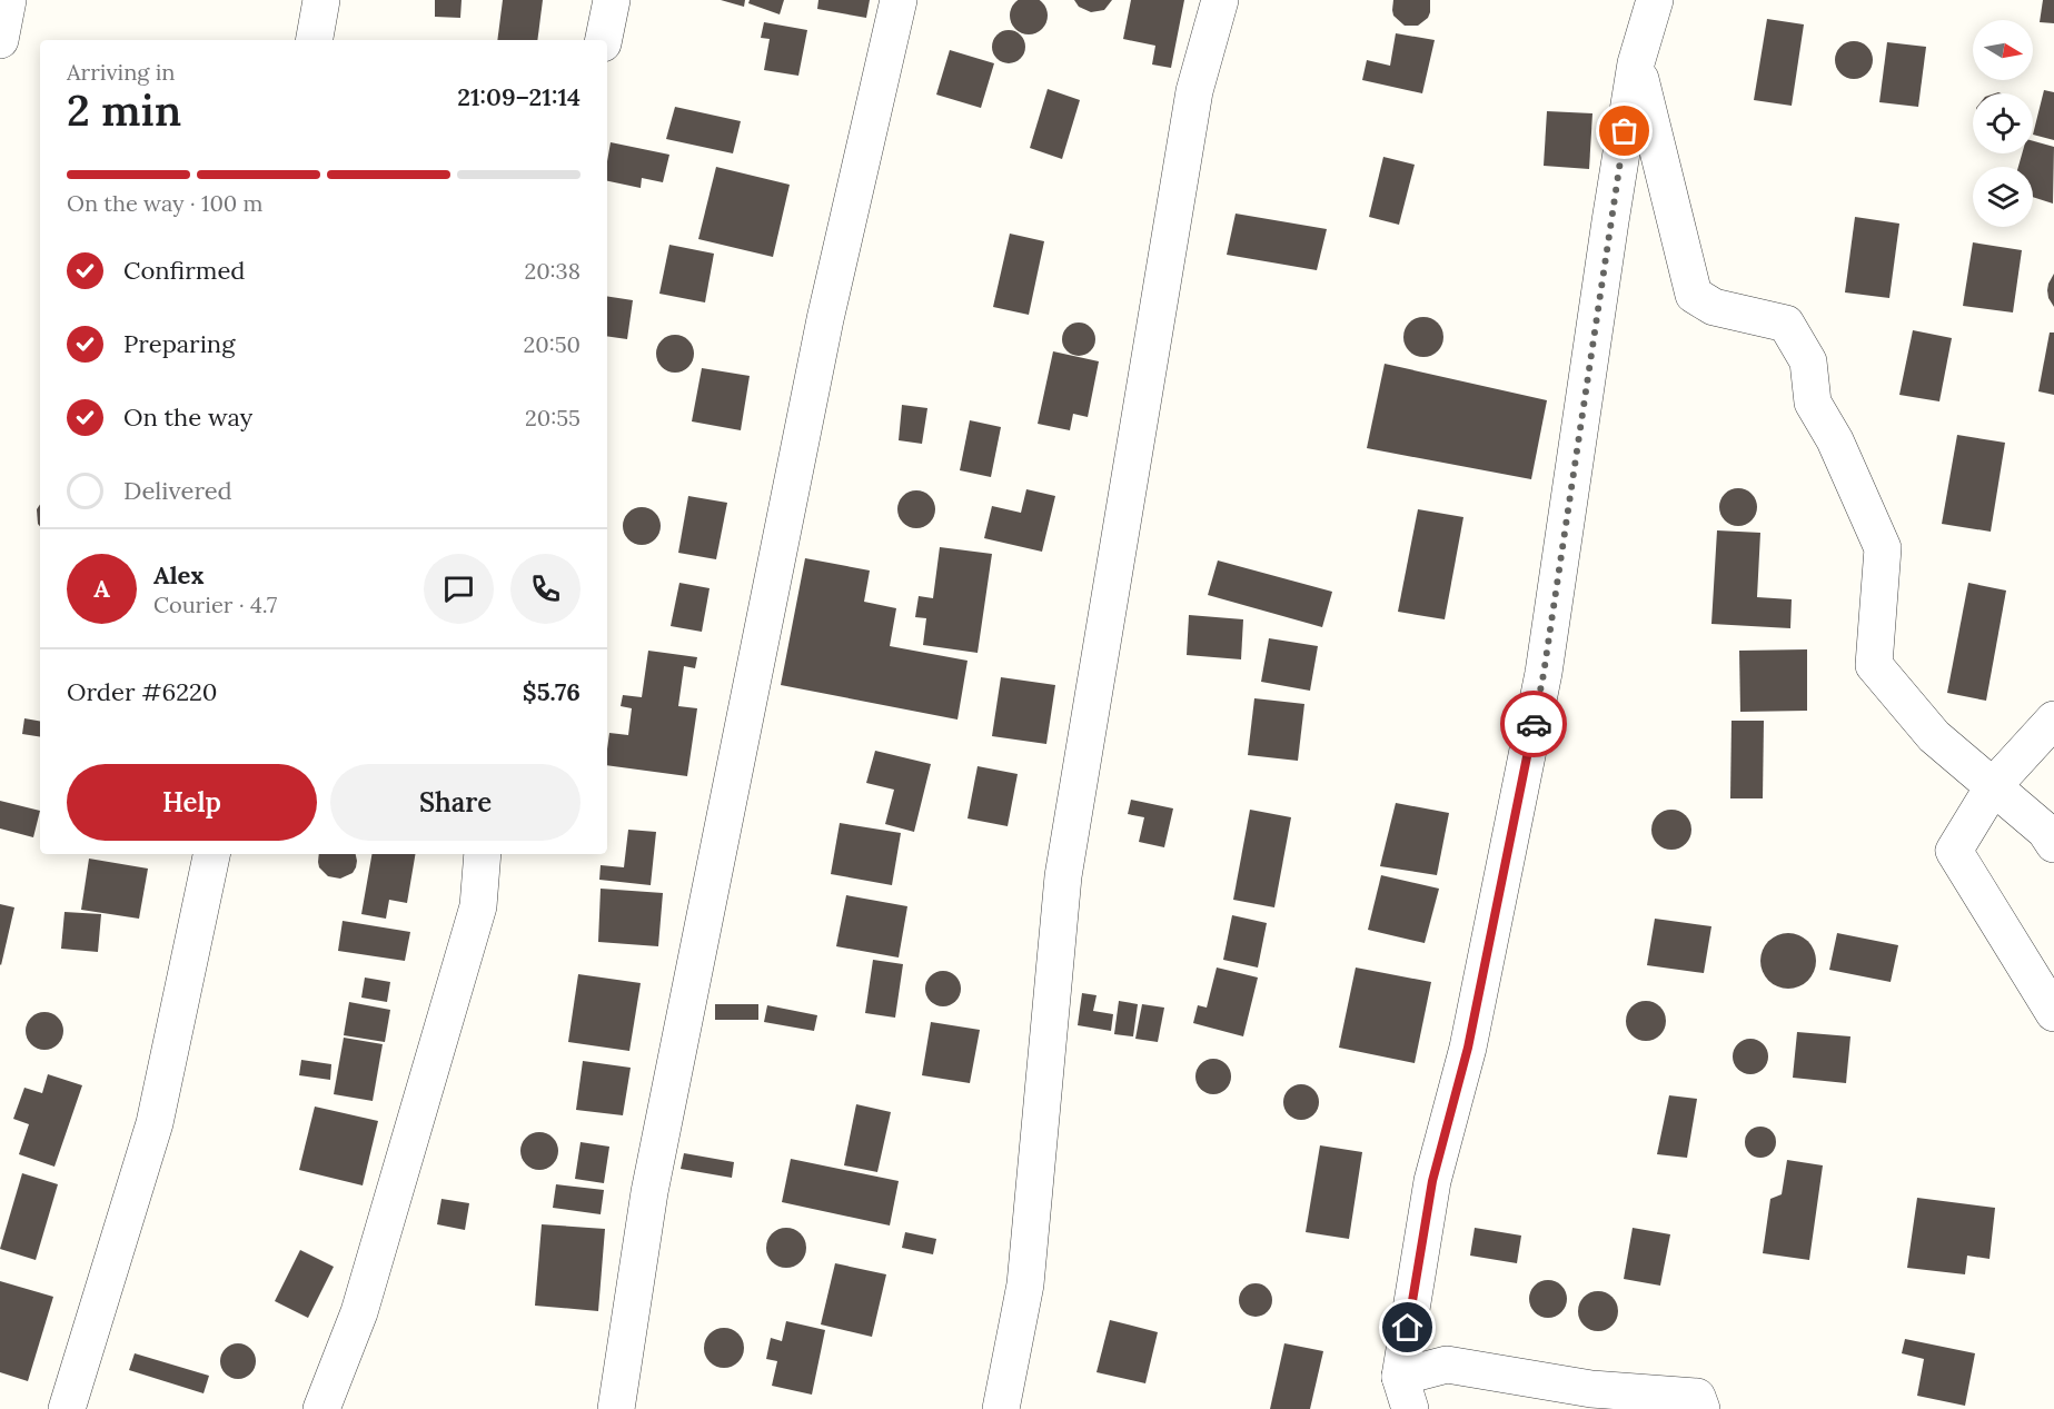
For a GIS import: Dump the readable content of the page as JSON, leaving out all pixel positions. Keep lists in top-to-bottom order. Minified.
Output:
{"north":"right","page":{"heading":["2 min","Arriving in","21:09–21:14"],"panel":["Alex","Courier · 4.7","Order #6220","$5.76"],"bar":"On the way · 100 m","list":[["Confirmed","20:38"],["Preparing","20:50"],["On the way","20:55"],"Delivered"],"round":"A","buttons":["Help","Share"]}}
